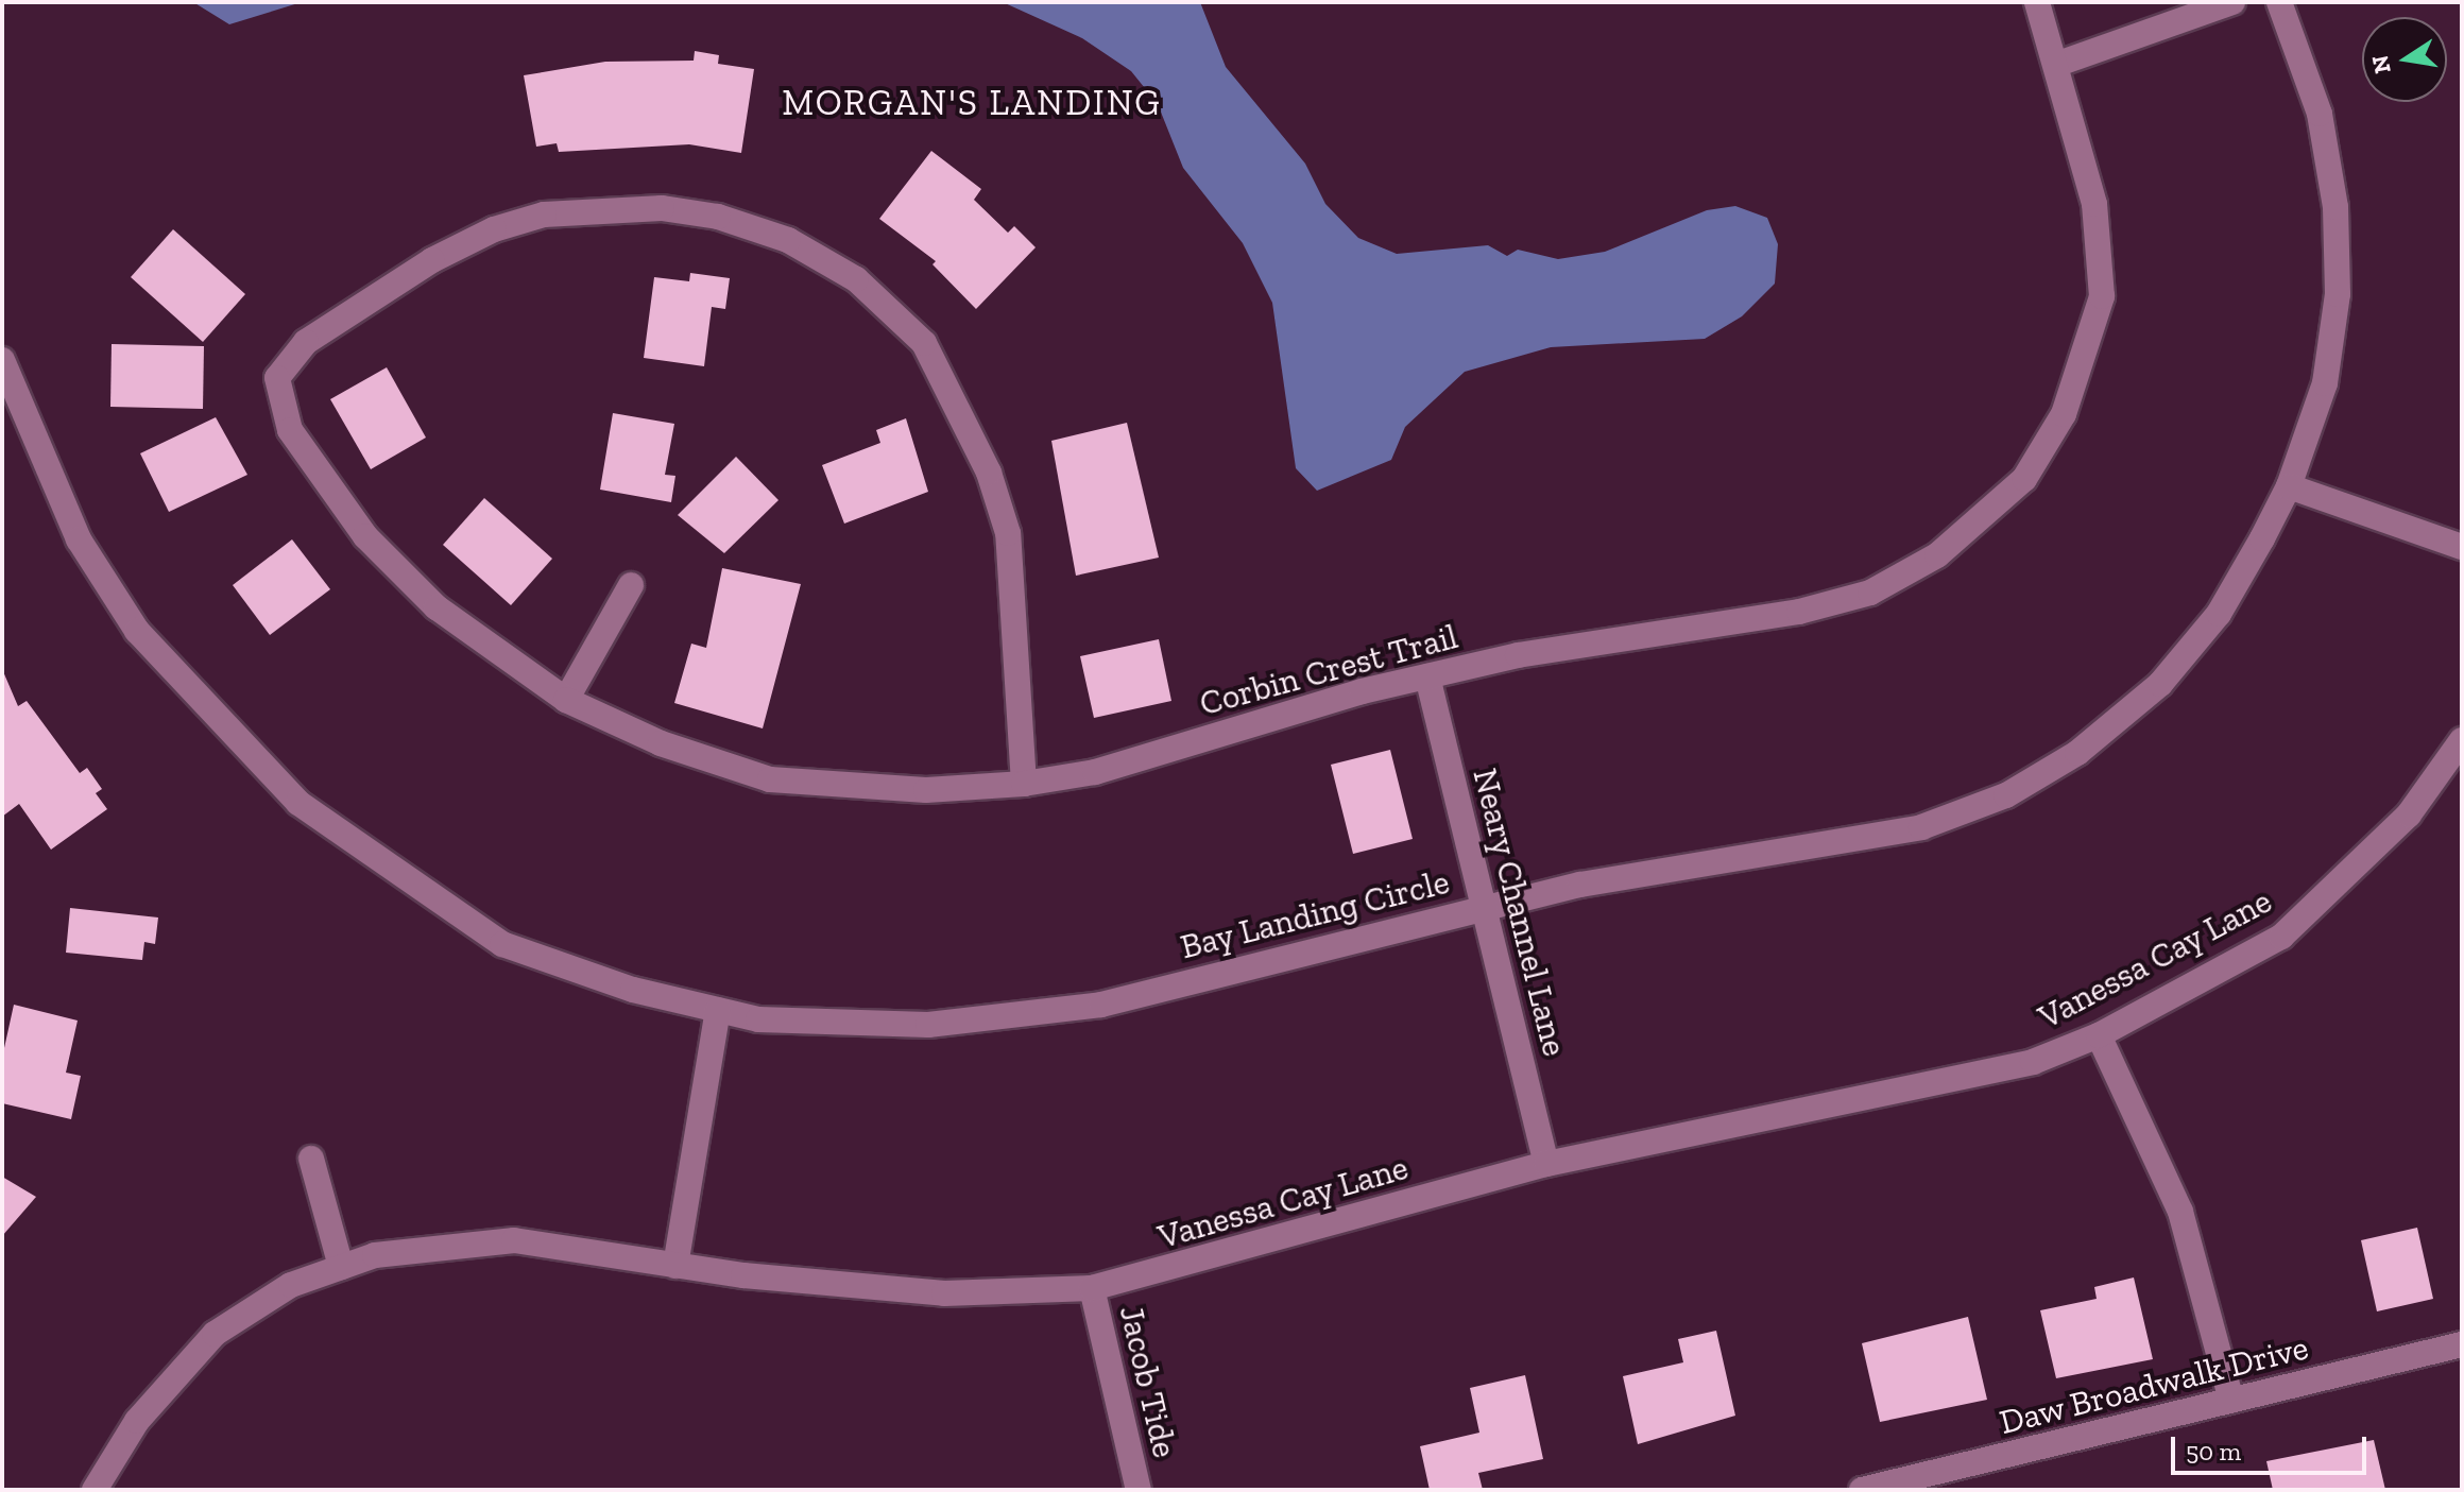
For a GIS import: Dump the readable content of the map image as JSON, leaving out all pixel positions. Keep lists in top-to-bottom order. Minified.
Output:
{"streets":{"street":["Corbin Crest Trail","Neary Channel Lane","Bay Landing Circle","Vanessa Cay Lane","Jacob Tide","Daw Broadwalk Drive"]},"crossings":[["Corbin Crest Trail","Neary Channel Lane"],["Neary Channel Lane","Bay Landing Circle"],["Neary Channel Lane","Vanessa Cay Lane"],["Vanessa Cay Lane","Jacob Tide"]],"districts":["MORGAN'S LANDING"],"scale_bar":"50 m","north":"left"}
